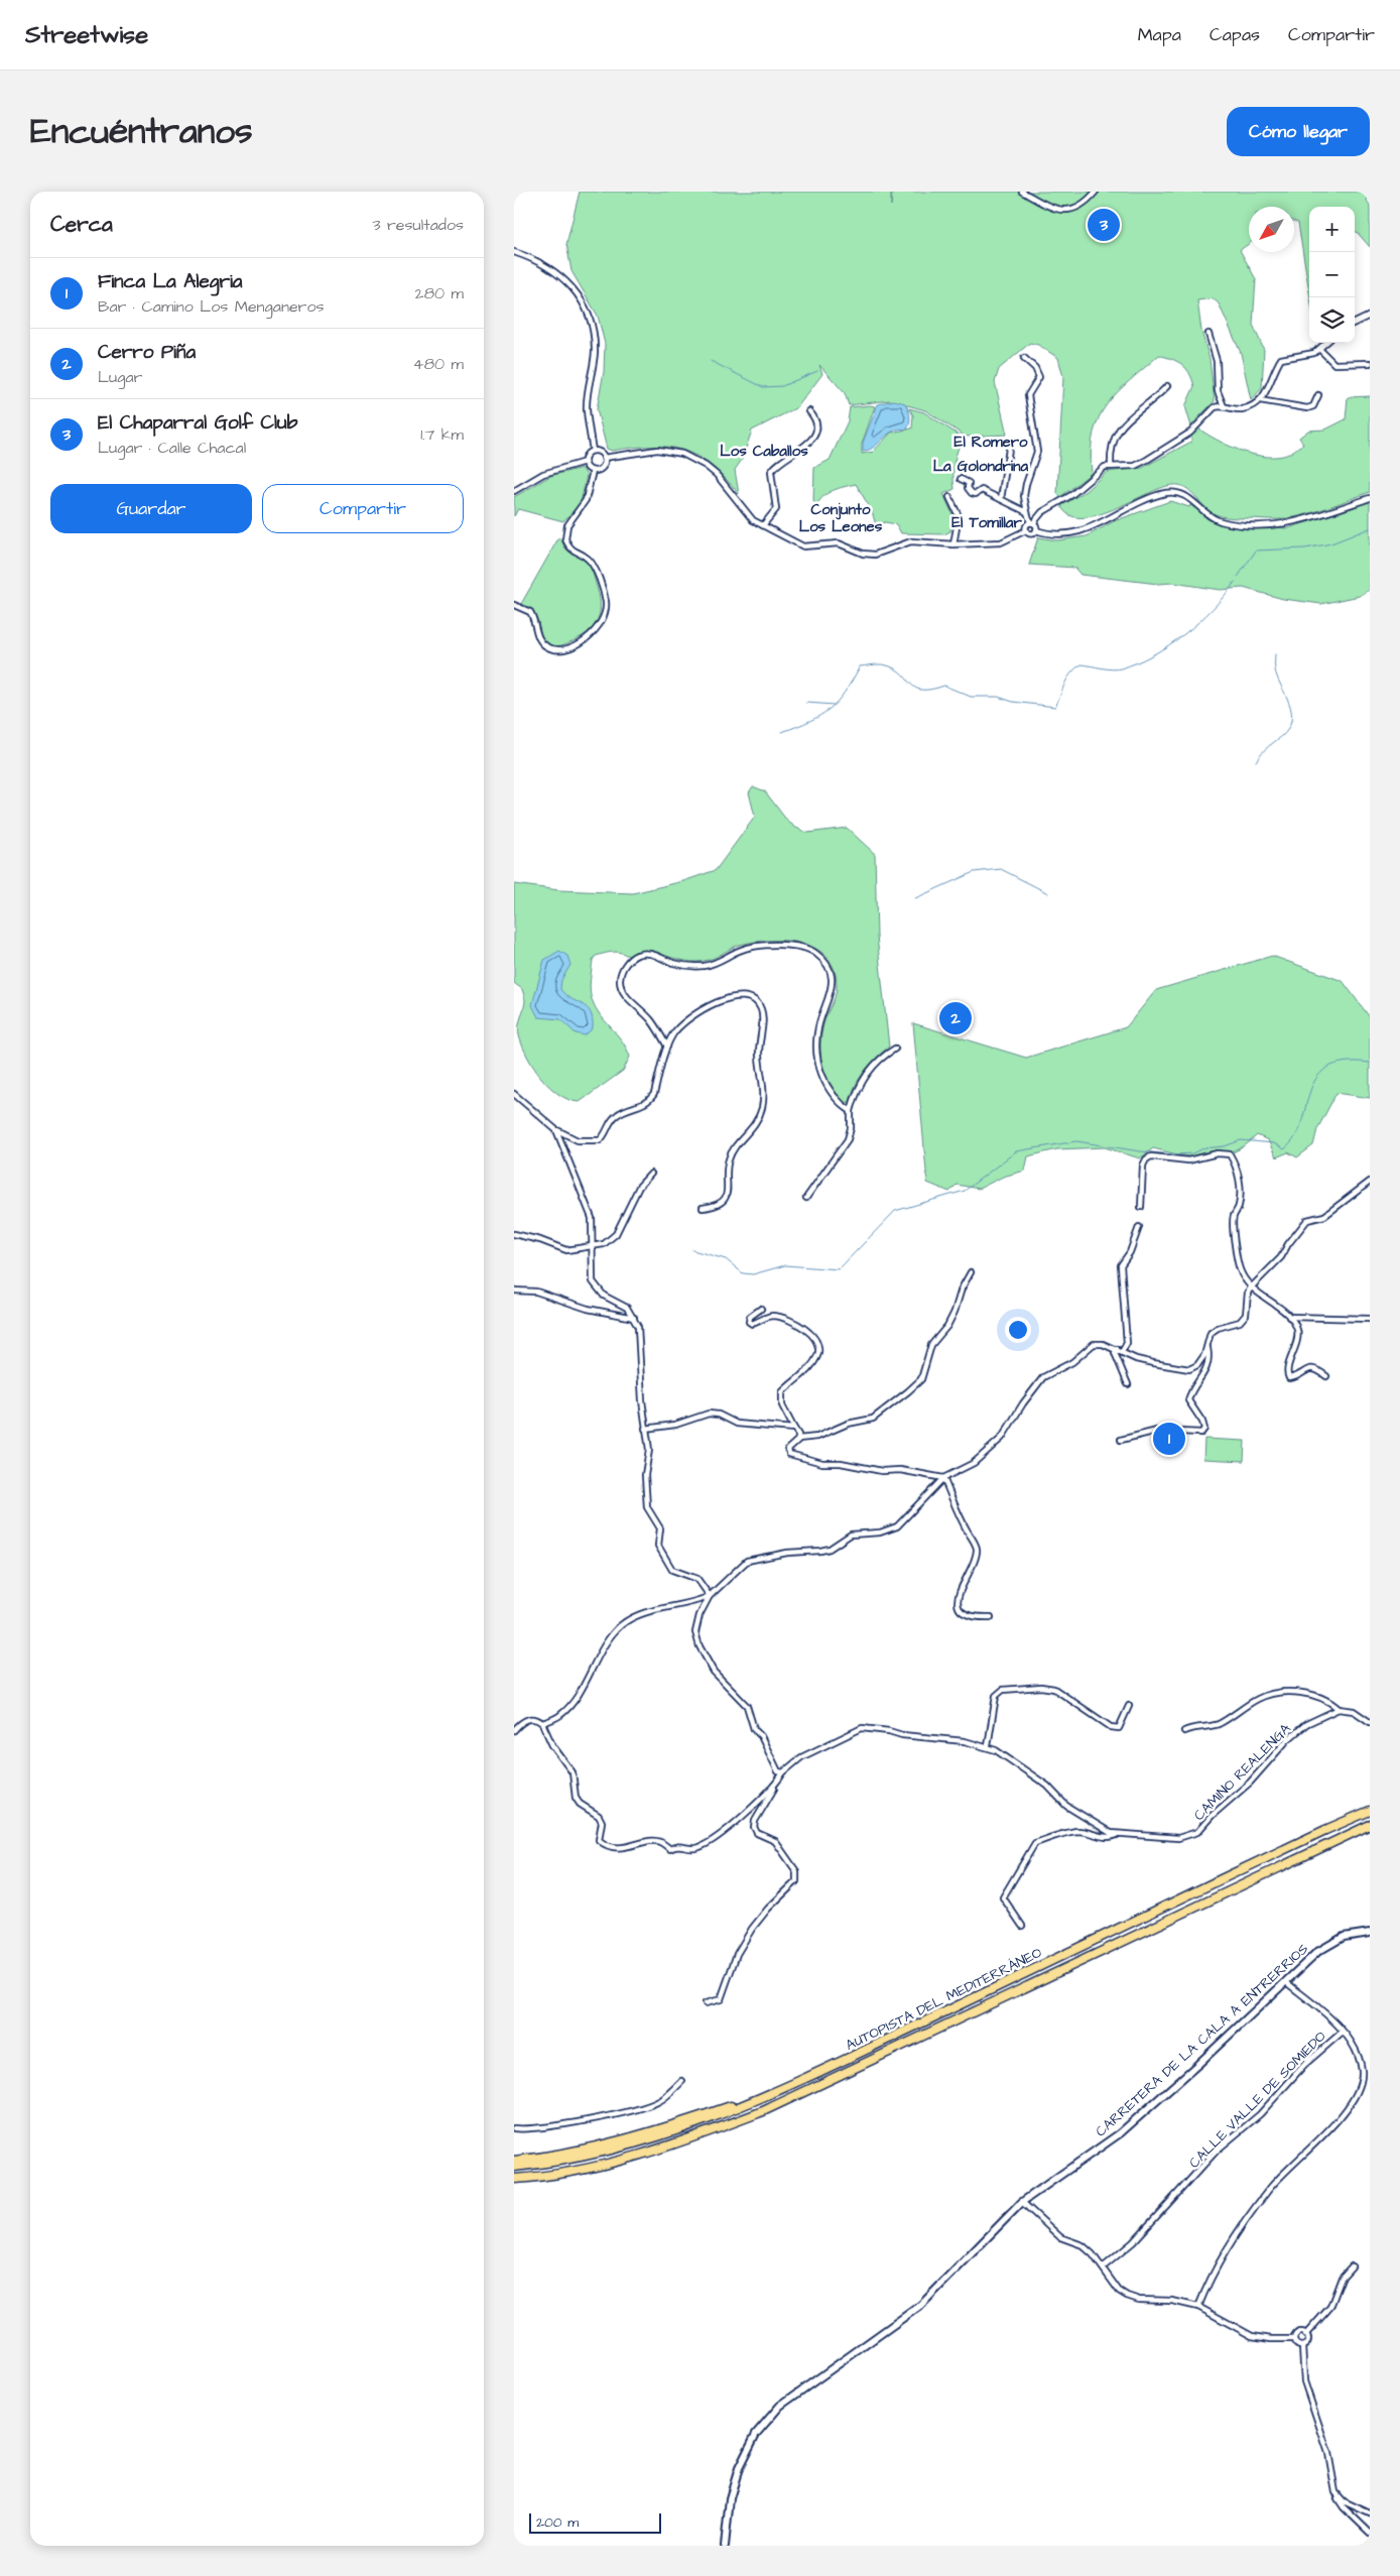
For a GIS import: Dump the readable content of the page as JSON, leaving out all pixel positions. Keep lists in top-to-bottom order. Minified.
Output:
{"streets":{"highway":["AUTOPISTA DEL MEDITERRÁNEO"],"street":["CAMINO REALENGA","CARRETERA DE LA CALA A ENTRERRIOS","CALLE VALLE DE SOMIEDO"]},"districts":["El Romero","Los Caballos","La Golondrina","Conjunto Los Leones","El Tomillar"],"scale_bar":"200 m","north":"bottom left","page":{"header":"Streetwise","nav":["Mapa","Capas","Compartir"],"title":"Encuéntranos","buttons":["Cómo llegar",["Guardar","Compartir"]],"heading":["Cerca","3 resultados"],"map_buttons":["+","−"],"pins":["3","2","1"],"list":[{"mark":"1","name":"Finca La Alegria","note":"Bar · Camino Los Menganeros","value":"280 m"},{"mark":"2","name":"Cerro Piña","note":"Lugar","value":"480 m"},{"mark":"3","name":"El Chaparral Golf Club","note":"Lugar · Calle Chacal","value":"1.7 km"}],"scale":"200 m"}}
